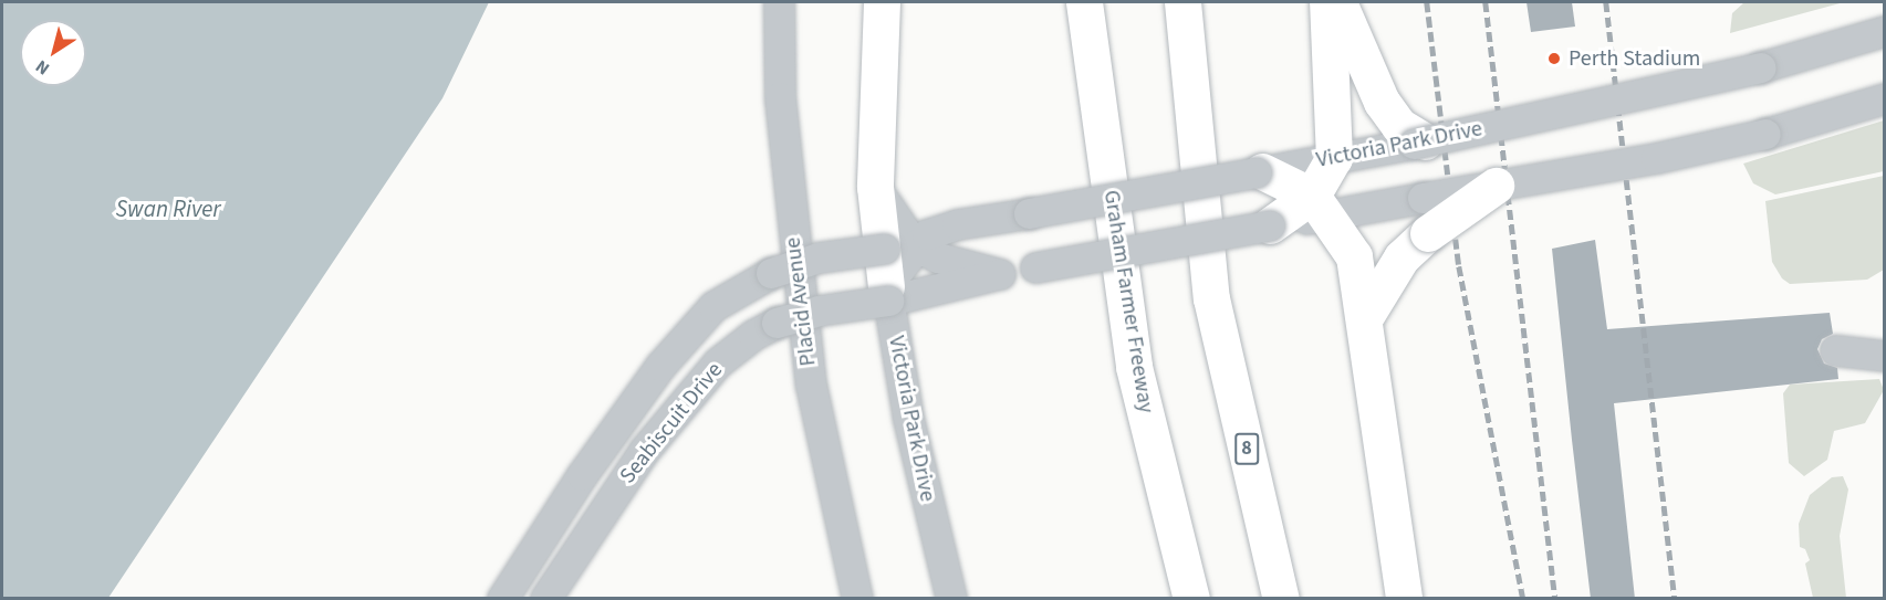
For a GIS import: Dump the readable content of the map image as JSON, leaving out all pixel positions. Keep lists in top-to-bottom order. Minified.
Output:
{"streets":{"highway":["Graham Farmer Freeway","8"],"street":["Victoria Park Drive","Placid Avenue","Seabiscuit Drive"]},"crossings":[["Victoria Park Drive","Seabiscuit Drive"]],"water":["Swan River"],"places":["Perth Stadium"],"north":"bottom left"}
